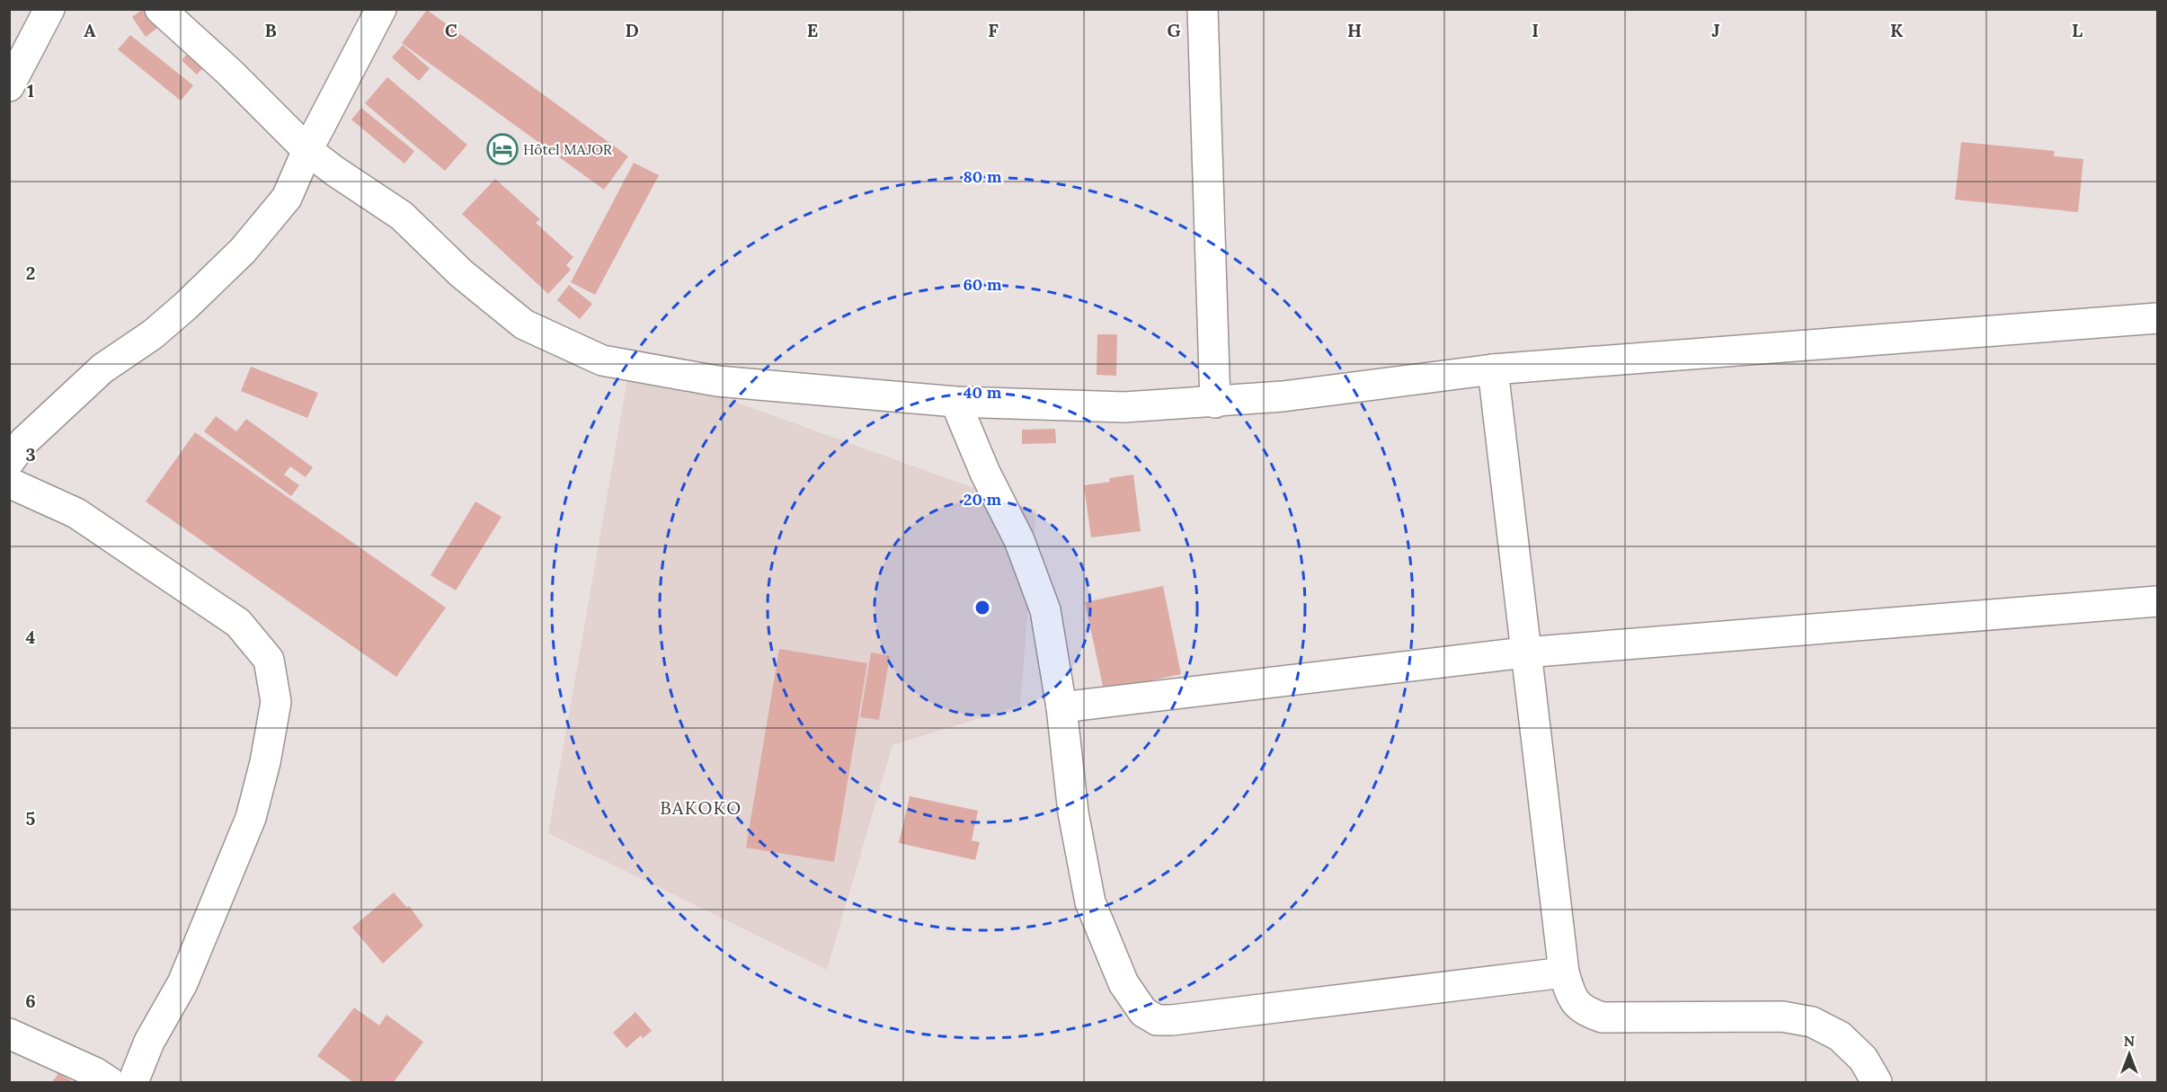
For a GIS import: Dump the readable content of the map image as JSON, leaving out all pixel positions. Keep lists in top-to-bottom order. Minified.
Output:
{"districts":["BAKOKO"],"places":{"hotel":["Hôtel MAJOR"]},"north":"top","grid":{"columns":["A","B","C","D","E","F","G","H","I","J","K","L"],"rows":["1","2","3","4","5","6"]},"rings":["80 m","60 m","40 m","20 m"]}
